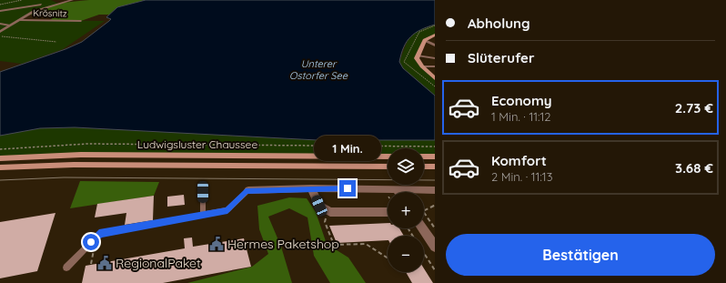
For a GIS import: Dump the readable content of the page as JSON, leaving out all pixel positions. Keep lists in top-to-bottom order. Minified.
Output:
{"streets":{"street":["Krösnitz","Ludwigsluster Chaussee"]},"water":["Unterer Ostorfer See"],"places":{"public building":["Hermes Paketshop","RegionalPaket"]},"page":{"banner":["Abholung","Slüterufer"],"list":[{"name":"Economy","note":"1 Min. · 11:12","value":"2.73 €"},{"name":"Komfort","note":"2 Min. · 11:13","value":"3.68 €"}],"bubble":"1 Min.","map_buttons":["+","−"],"buttons":"Bestätigen"}}
